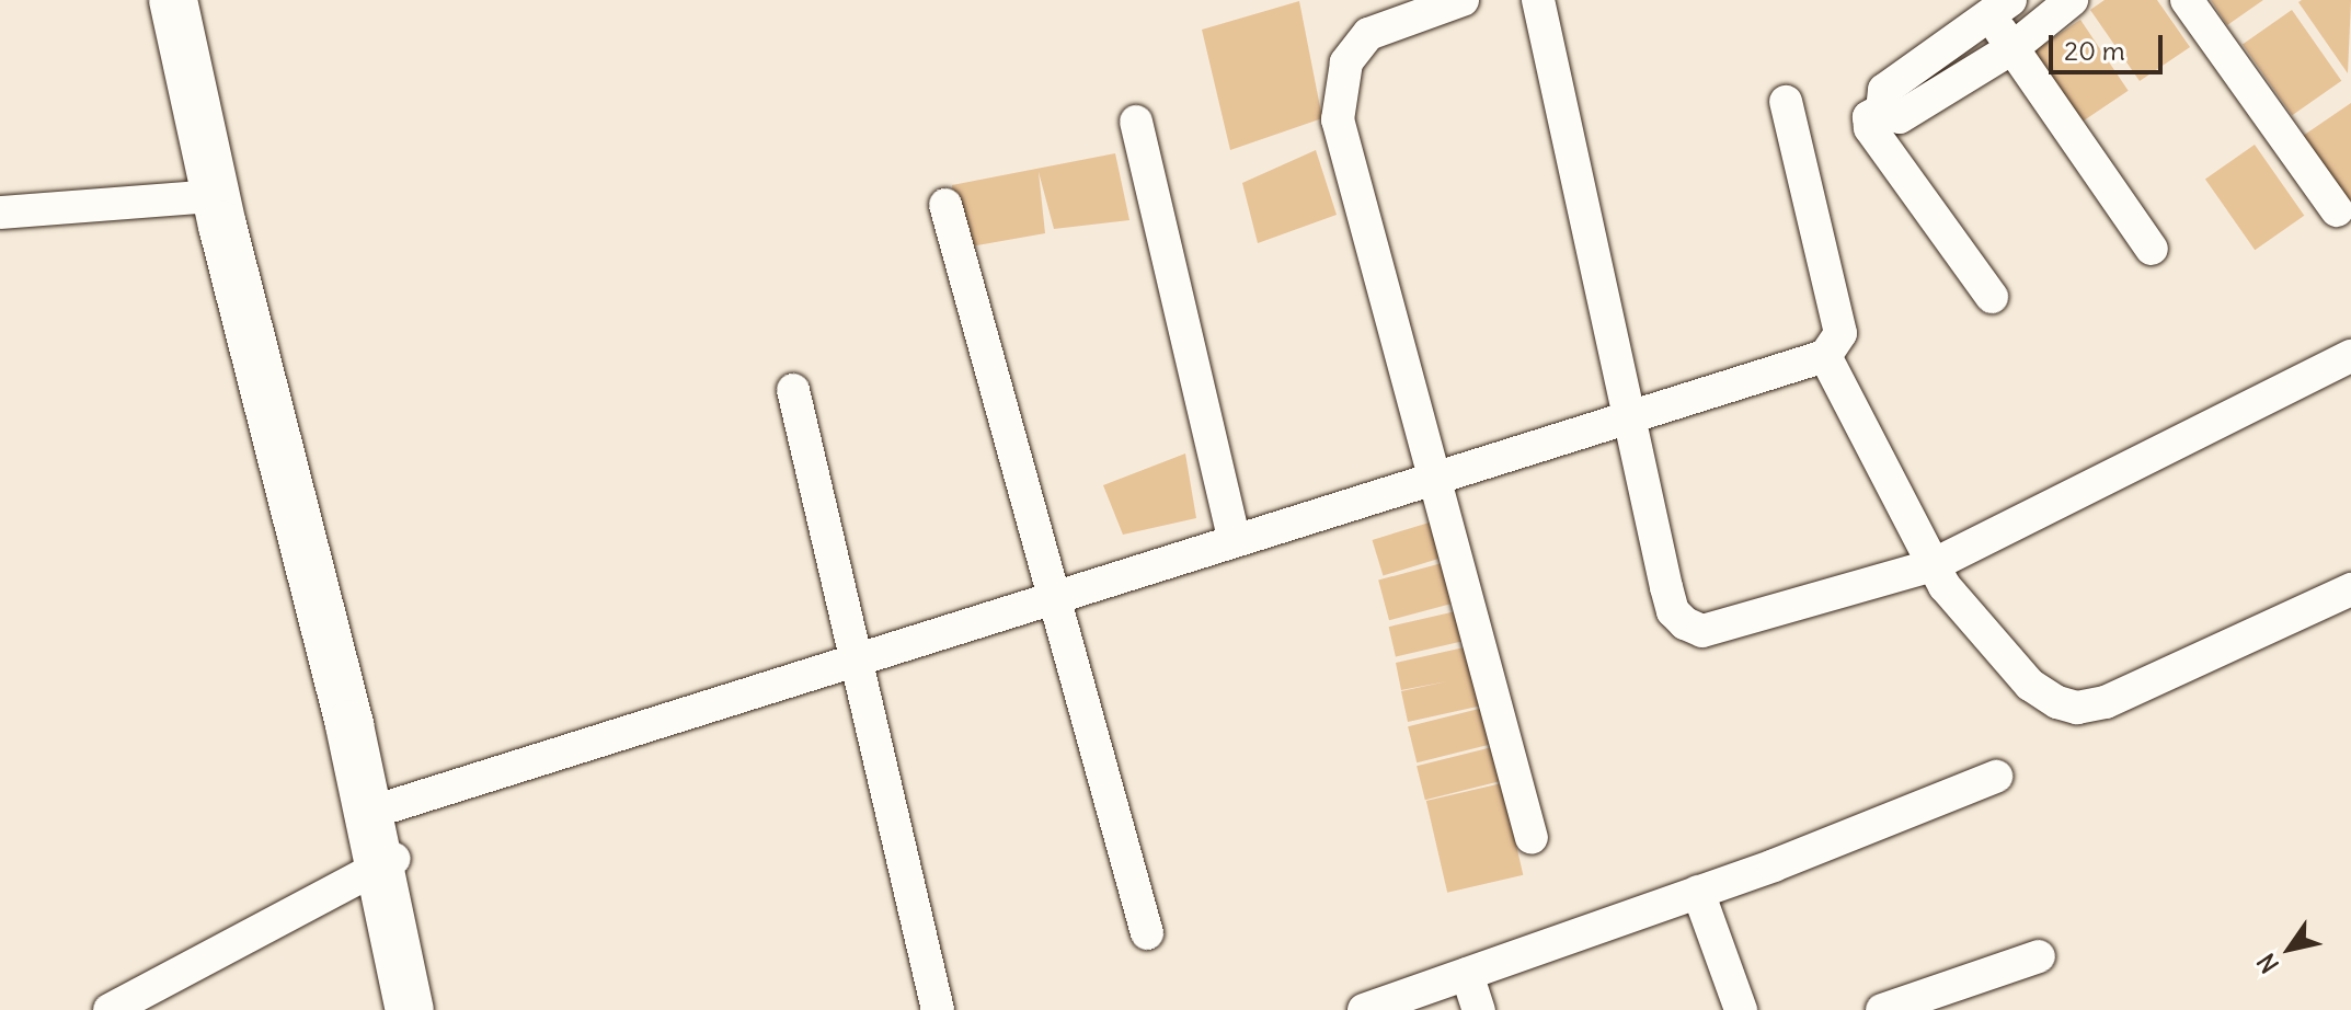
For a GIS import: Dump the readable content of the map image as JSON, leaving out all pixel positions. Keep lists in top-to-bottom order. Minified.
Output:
{"scale_bar":"20 m","north":"bottom left"}
